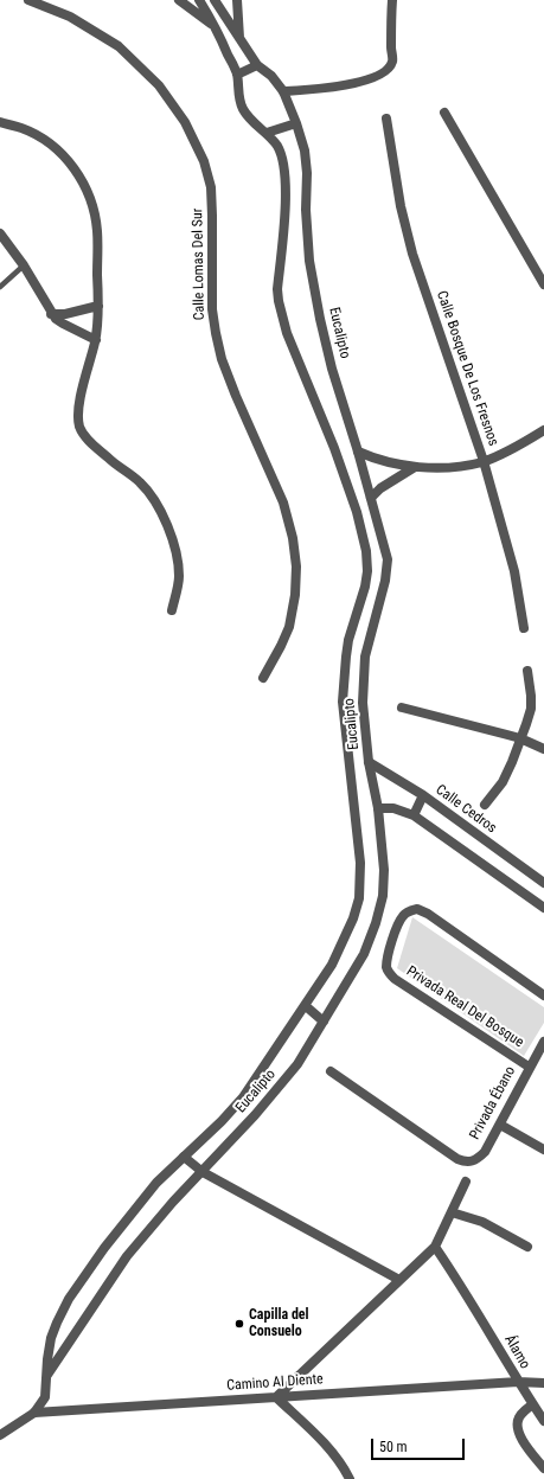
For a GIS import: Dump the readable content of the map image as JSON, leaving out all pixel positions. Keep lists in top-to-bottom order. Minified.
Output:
{"streets":{"street":["Calle Lomas Del Sur","Eucalipto","Calle Bosque De Los Fresnos","Calle Cedros","Privada Real Del Bosque","Privada Ébano","Álamo","Camino Al Diente"]},"crossings":[["Eucalipto","Calle Cedros"],["Eucalipto","Camino Al Diente"],["Privada Real Del Bosque","Privada Ébano"],["Álamo","Camino Al Diente"]],"places":["Capilla del Consuelo"],"scale_bar":"50 m"}
